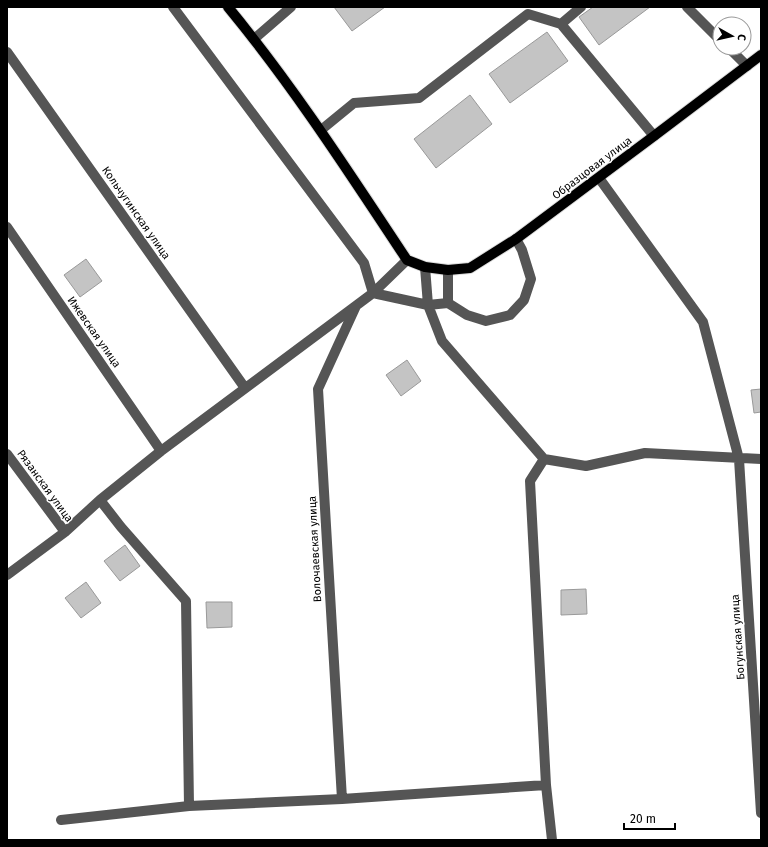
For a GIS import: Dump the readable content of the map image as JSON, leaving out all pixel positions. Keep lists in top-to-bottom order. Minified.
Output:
{"streets":{"main road":["Образцовая улица"],"street":["Кольчугинская улица","Ижевская улица","Рязанская улица","Волочаевская улица","Богунская улица"]},"crossings":[["Образцовая улица","Богунская улица"]],"scale_bar":"20 m","north":"right"}
